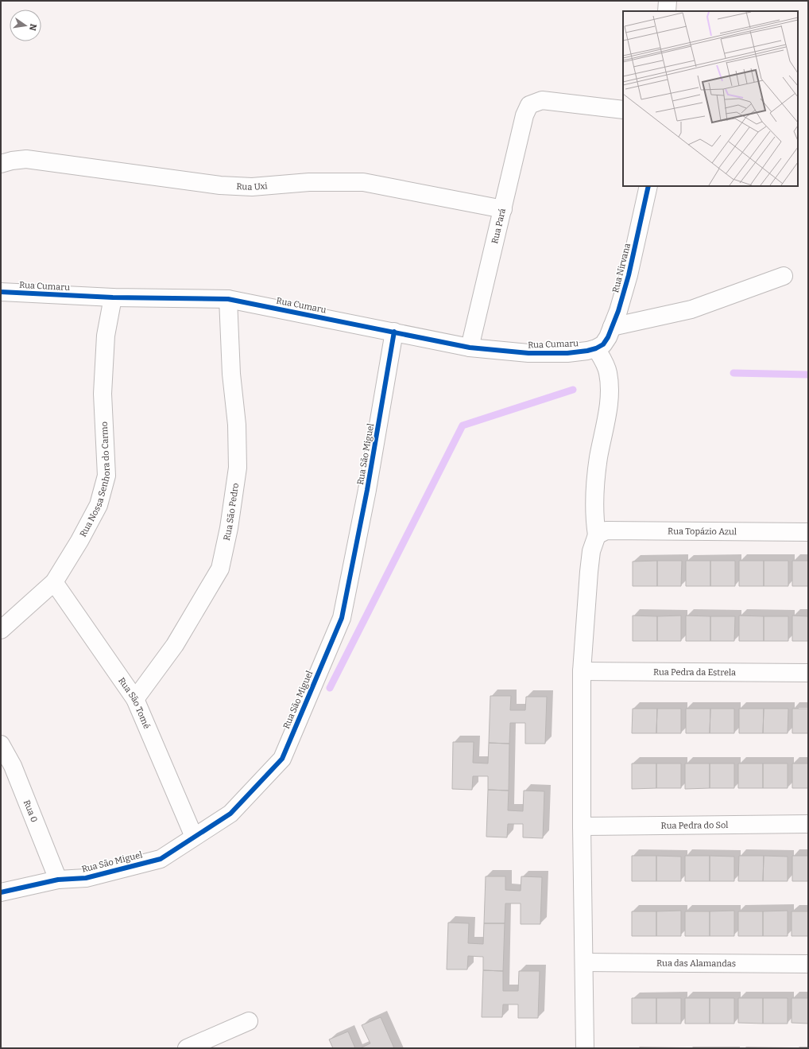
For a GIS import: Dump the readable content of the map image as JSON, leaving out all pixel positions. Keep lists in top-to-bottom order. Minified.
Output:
{"streets":{"street":["Rua Uxi","Rua Pará","Rua Nirvana","Rua Cumaru","Rua São Miguel","Rua Nossa Senhora do Carmo","Rua São Pedro","Rua Topázio Azul","Rua Pedra da Estrela","Rua São Tomé","Rua 0","Rua Pedra do Sol","Rua das Alamandas"]},"crossings":[["Rua Uxi","Rua Pará"],["Rua Pará","Rua Cumaru"],["Rua Nirvana","Rua Cumaru"],["Rua Cumaru","Rua São Miguel"],["Rua Cumaru","Rua Nossa Senhora do Carmo"],["Rua Cumaru","Rua São Pedro"],["Rua São Miguel","Rua São Tomé"],["Rua São Miguel","Rua 0"],["Rua Nossa Senhora do Carmo","Rua São Tomé"],["Rua São Pedro","Rua São Tomé"]],"north":"right"}
